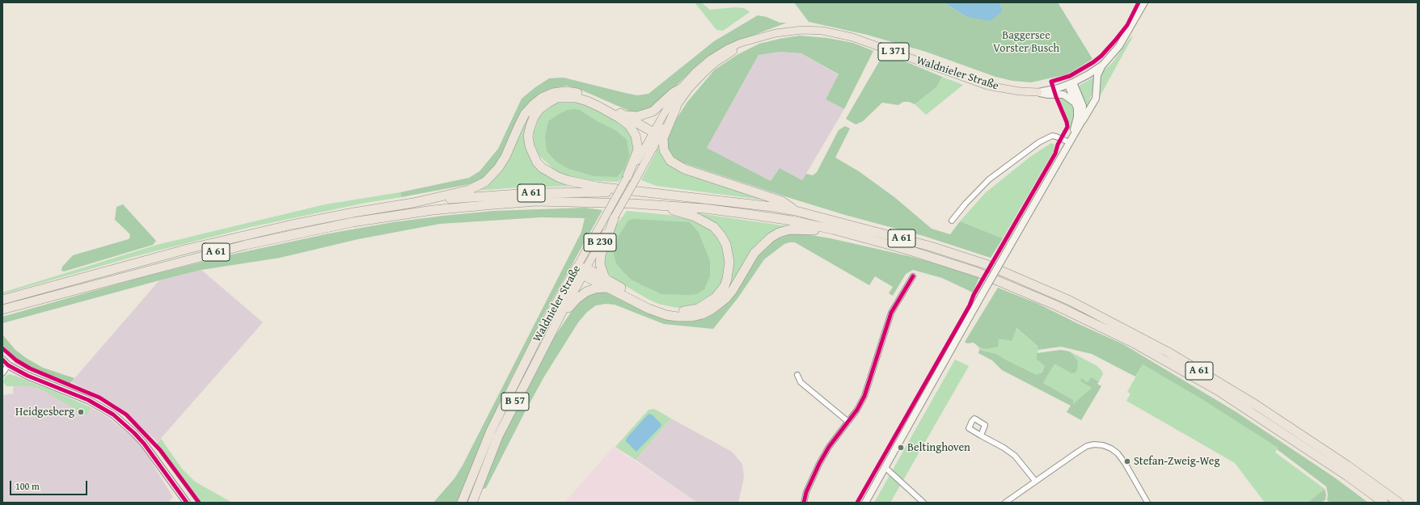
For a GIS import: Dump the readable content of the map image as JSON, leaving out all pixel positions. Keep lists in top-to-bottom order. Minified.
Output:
{"streets":{"highway":["Waldnieler Straße","A 61","B 57"],"main road":["L 371","B 230"]},"crossings":[["L 371","Waldnieler Straße"]],"parks":["Baggersee Vorster Busch"],"places":["Heidgesberg","Beltinghoven","Stefan-Zweig-Weg"],"scale_bar":"100 m"}
